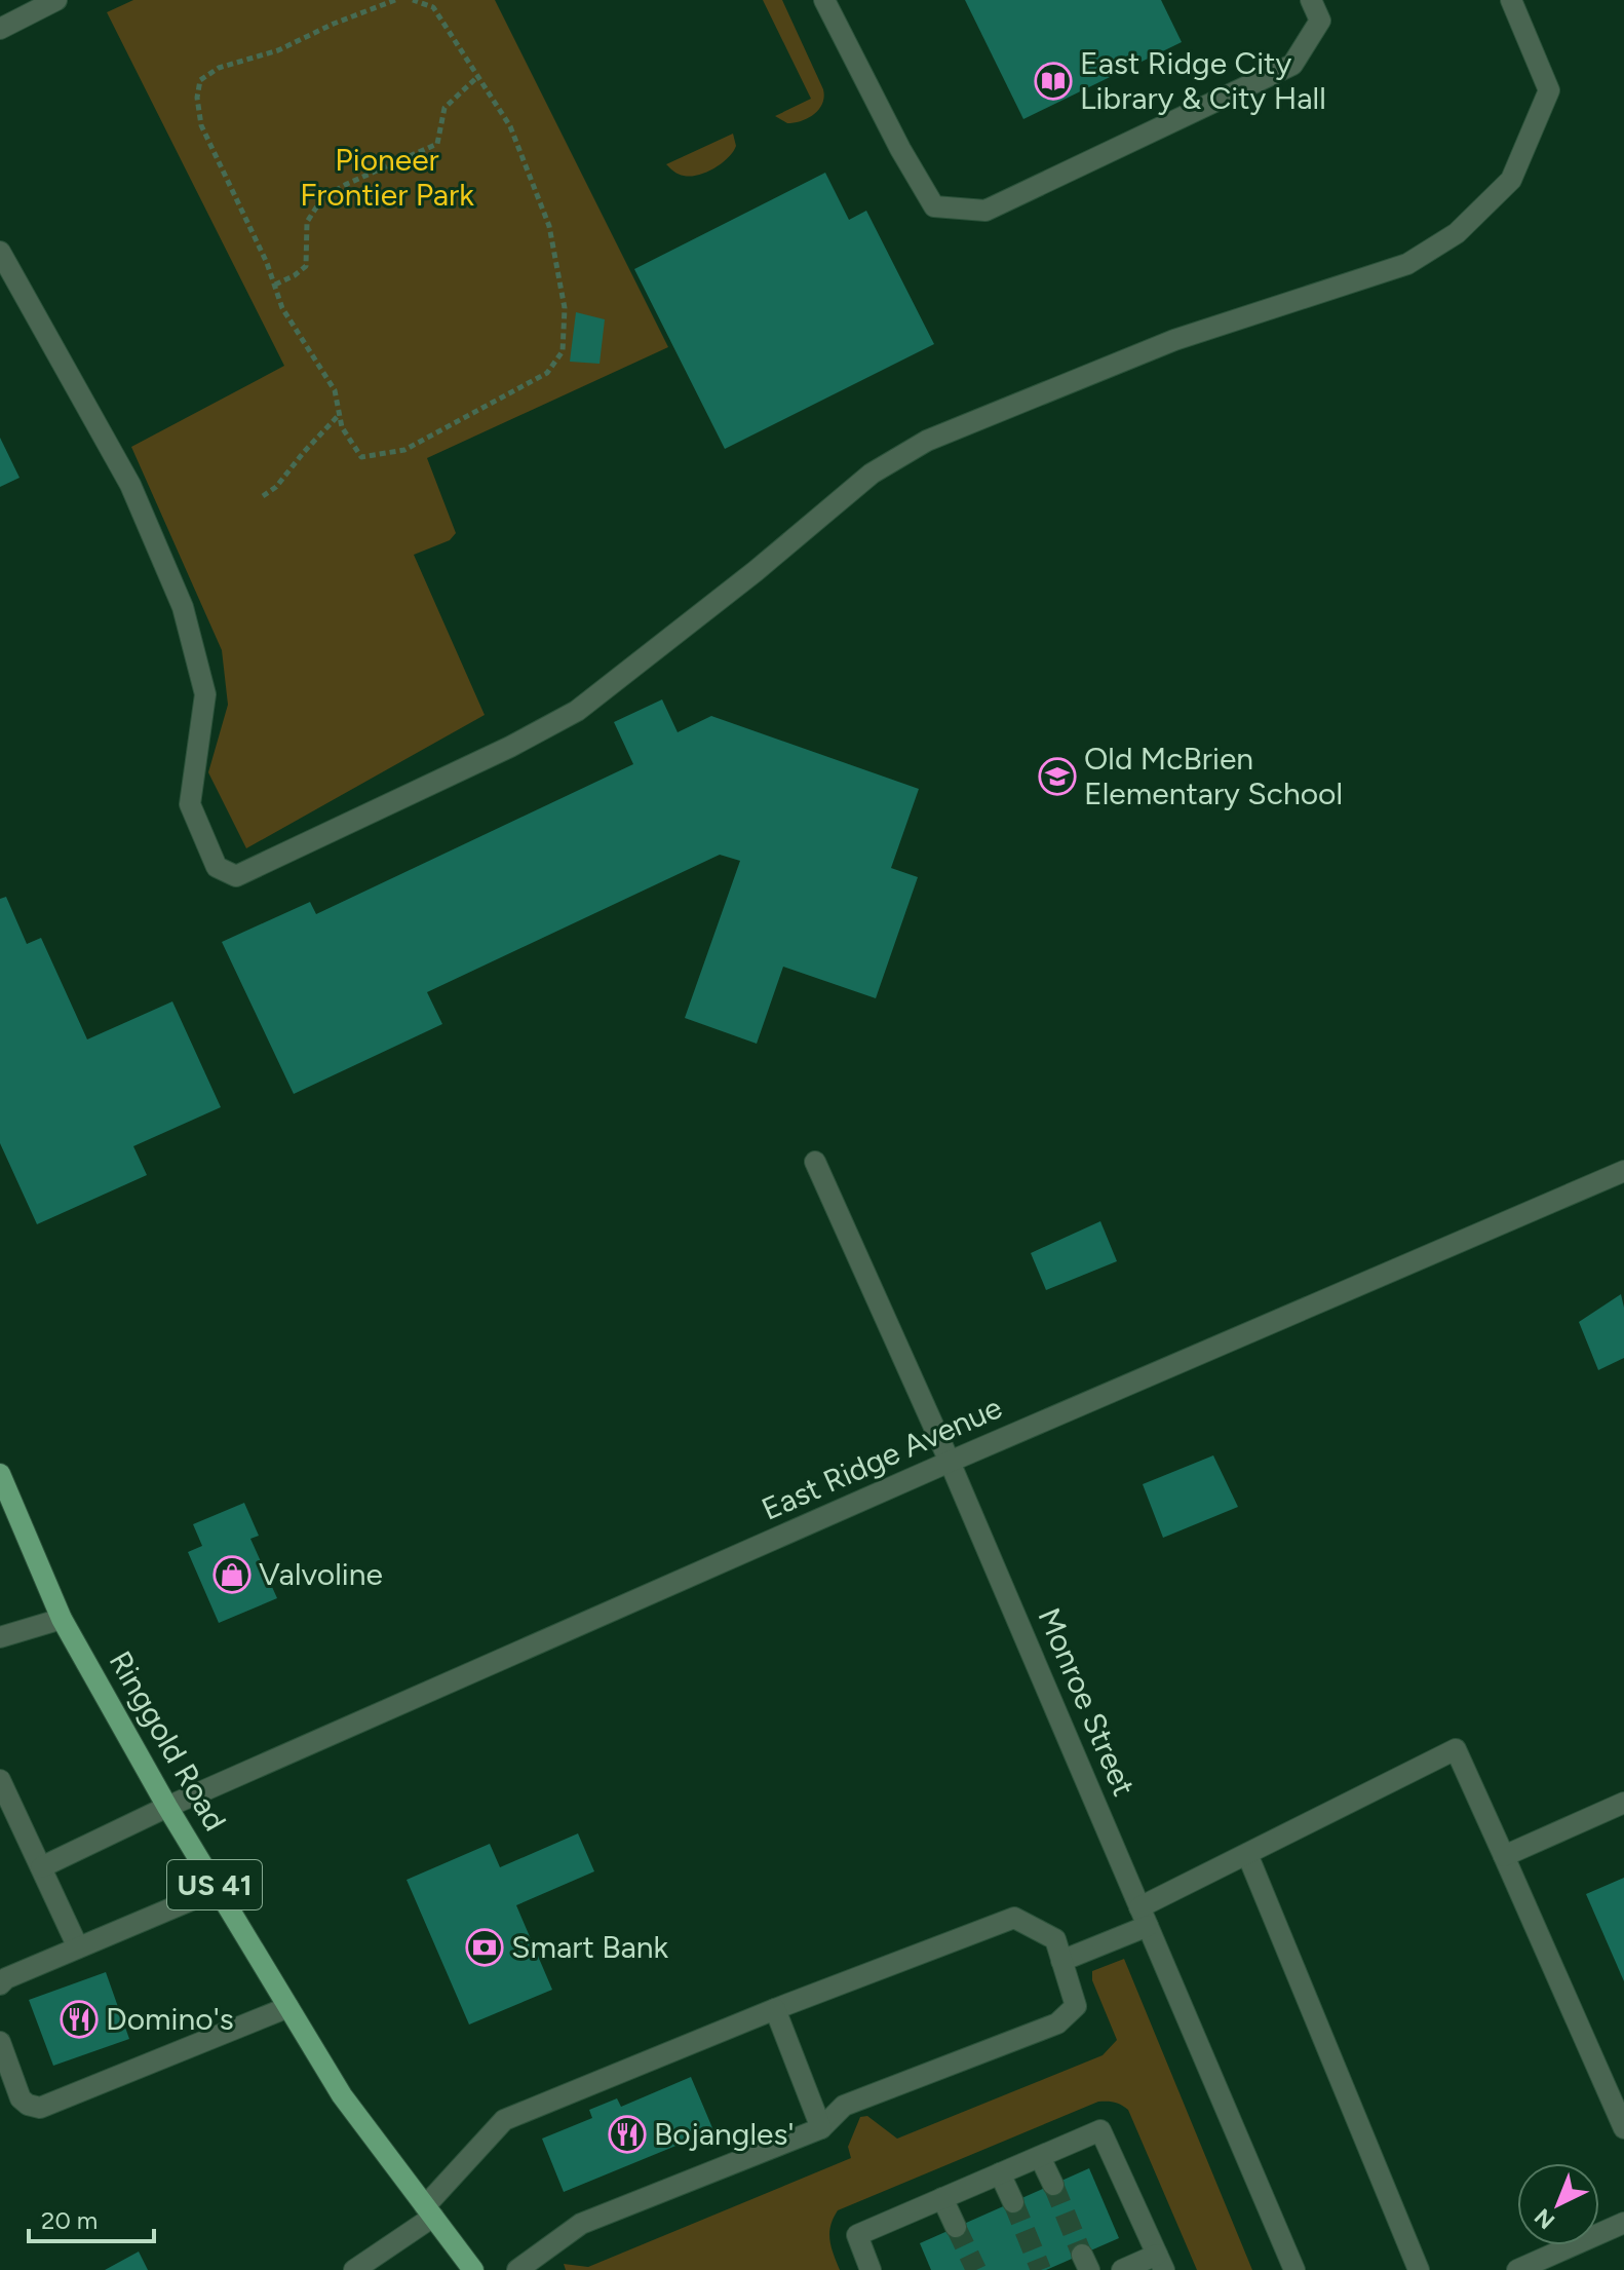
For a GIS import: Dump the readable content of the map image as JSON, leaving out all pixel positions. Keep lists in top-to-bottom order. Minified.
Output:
{"streets":{"main road":["Ringgold Road","US 41"],"street":["East Ridge Avenue","Monroe Street"]},"crossings":[["East Ridge Avenue","Monroe Street"],["East Ridge Avenue","Ringgold Road"]],"parks":["Pioneer Frontier Park"],"places":{"library":["East Ridge City Library & City Hall"],"school or university":["Old McBrien Elementary School"],"shop":["Valvoline"],"bank":["Smart Bank"],"restaurant":["Domino's","Bojangles'"]},"scale_bar":"20 m","north":"bottom left"}
